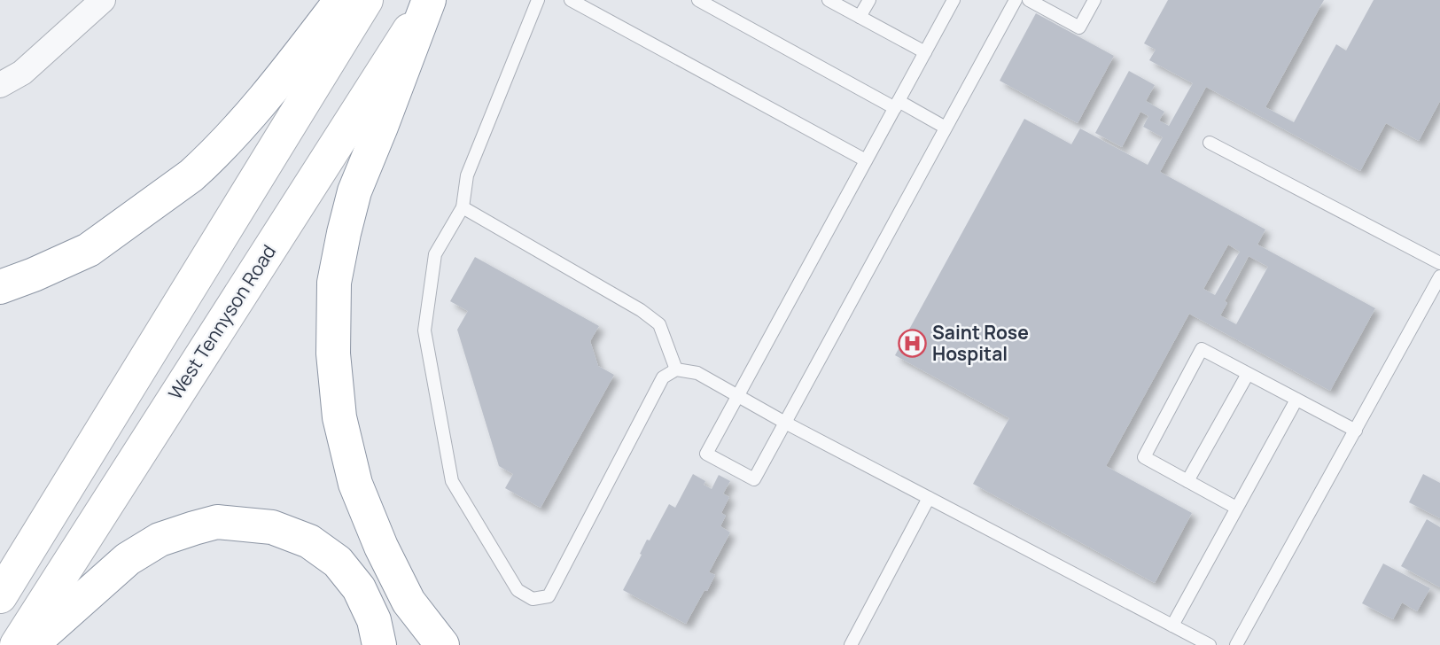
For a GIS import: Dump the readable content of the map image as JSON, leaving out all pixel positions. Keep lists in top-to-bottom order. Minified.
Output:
{"streets":{"main road":["West Tennyson Road"]},"places":{"hospital":["Saint Rose Hospital"]}}
